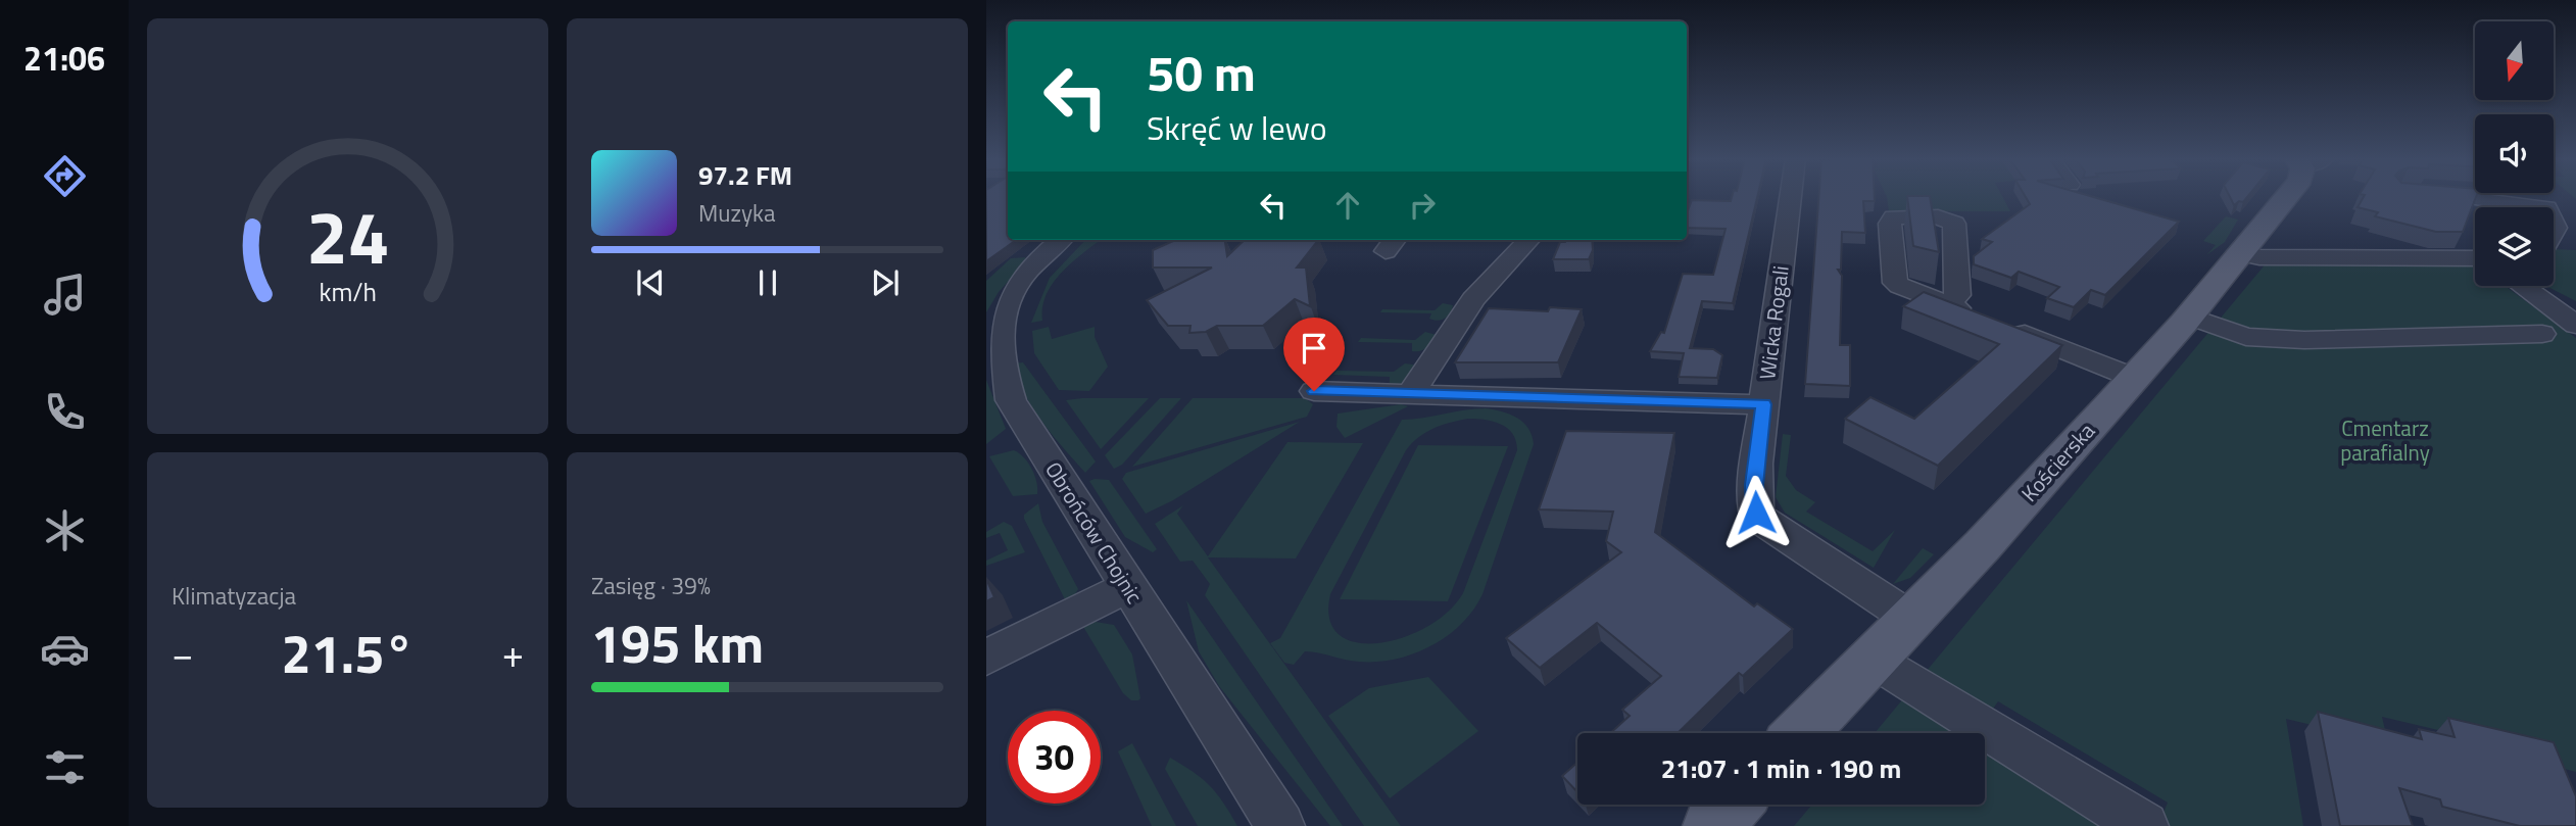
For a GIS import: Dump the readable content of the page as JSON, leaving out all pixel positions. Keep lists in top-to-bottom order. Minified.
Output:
{"streets":{"main road":["Kościerska"],"street":["Wicka Rogali","Obrońców Chojnic"]},"crossings":[["Wicka Rogali","Kościerska"]],"parks":["Cmentarz parafialny"],"north":"bottom","page":{"tabs":"21:06","turn":["50 m","Skręć w lewo"],"song":["97.2 FM","Muzyka"],"tile":["Klimatyzacja",["Zasięg · 39%","195 km"]],"heat":["−","21.5°","+"],"limit":"30","trip":"21:07 · 1 min · 190 m","gauge":["24","km/h"]}}
